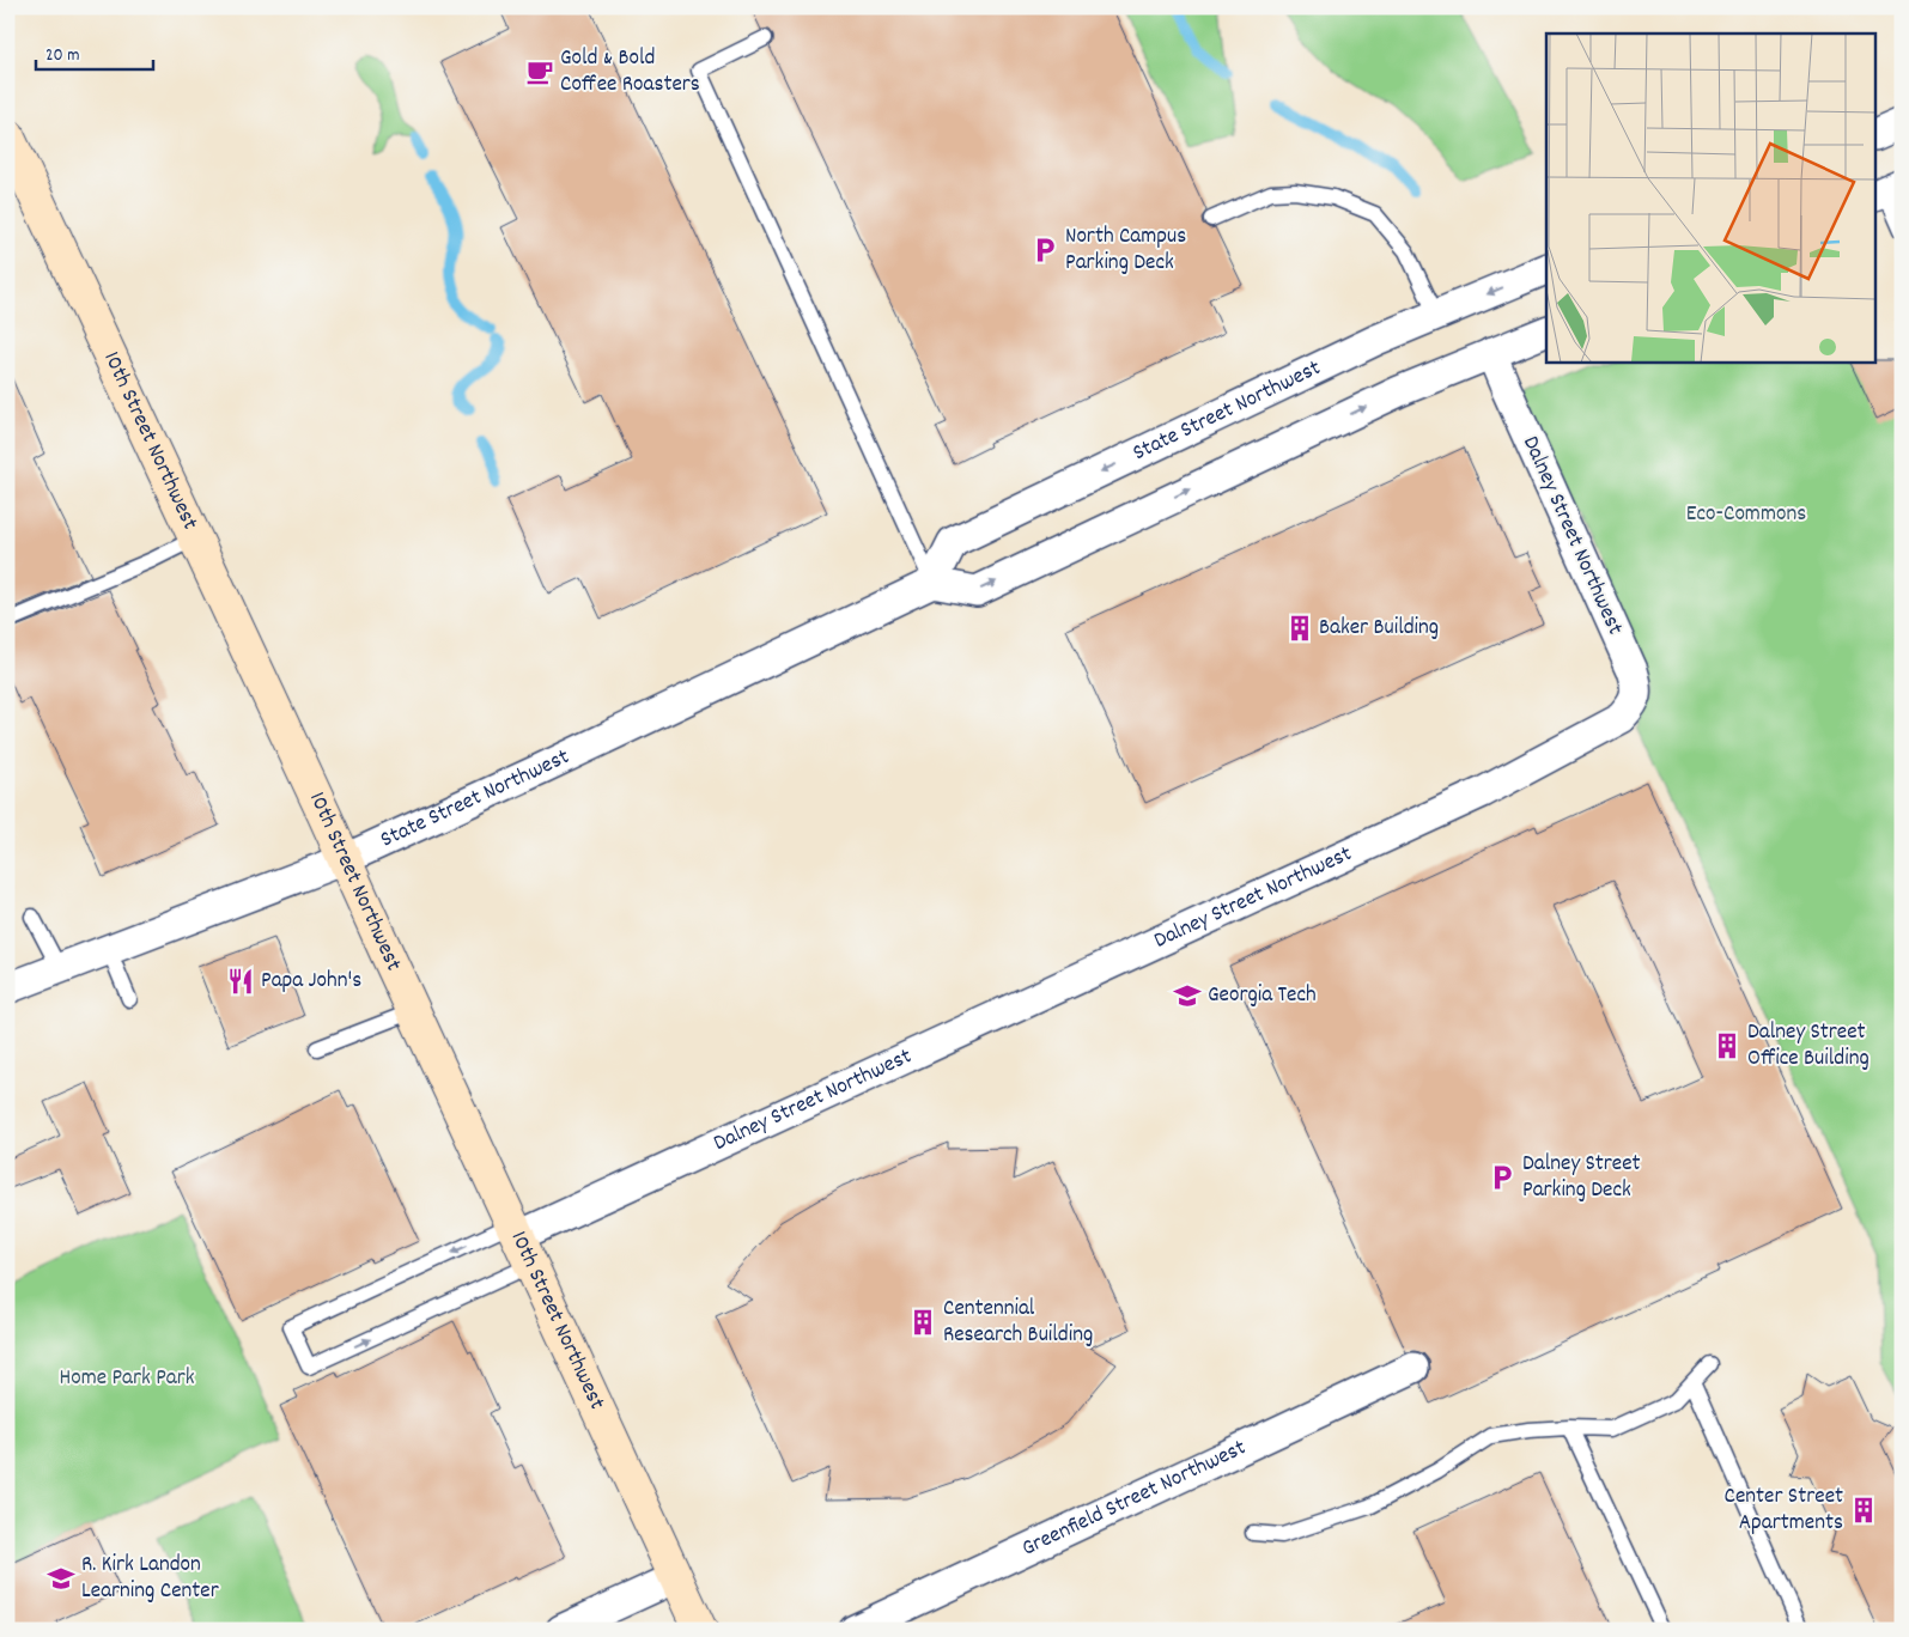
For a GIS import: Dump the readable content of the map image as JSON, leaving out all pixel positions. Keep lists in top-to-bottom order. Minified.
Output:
{"streets":{"main road":["10th Street Northwest"],"street":["State Street Northwest","Dalney Street Northwest","Greenfield Street Northwest"]},"crossings":[["State Street Northwest","10th Street Northwest"],["10th Street Northwest","Dalney Street Northwest"]],"parks":["Eco-Commons","Home Park Park"],"places":{"cafe":["Gold & Bold Coffee Roasters"],"parking":["North Campus Parking Deck","Dalney Street Parking Deck"],"building":["Baker Building","Dalney Street Office Building","Centennial Research Building","Center Street Apartments"],"restaurant":["Papa John's"],"school or university":["Georgia Tech","R. Kirk Landon Learning Center"]},"scale_bar":"20 m"}
